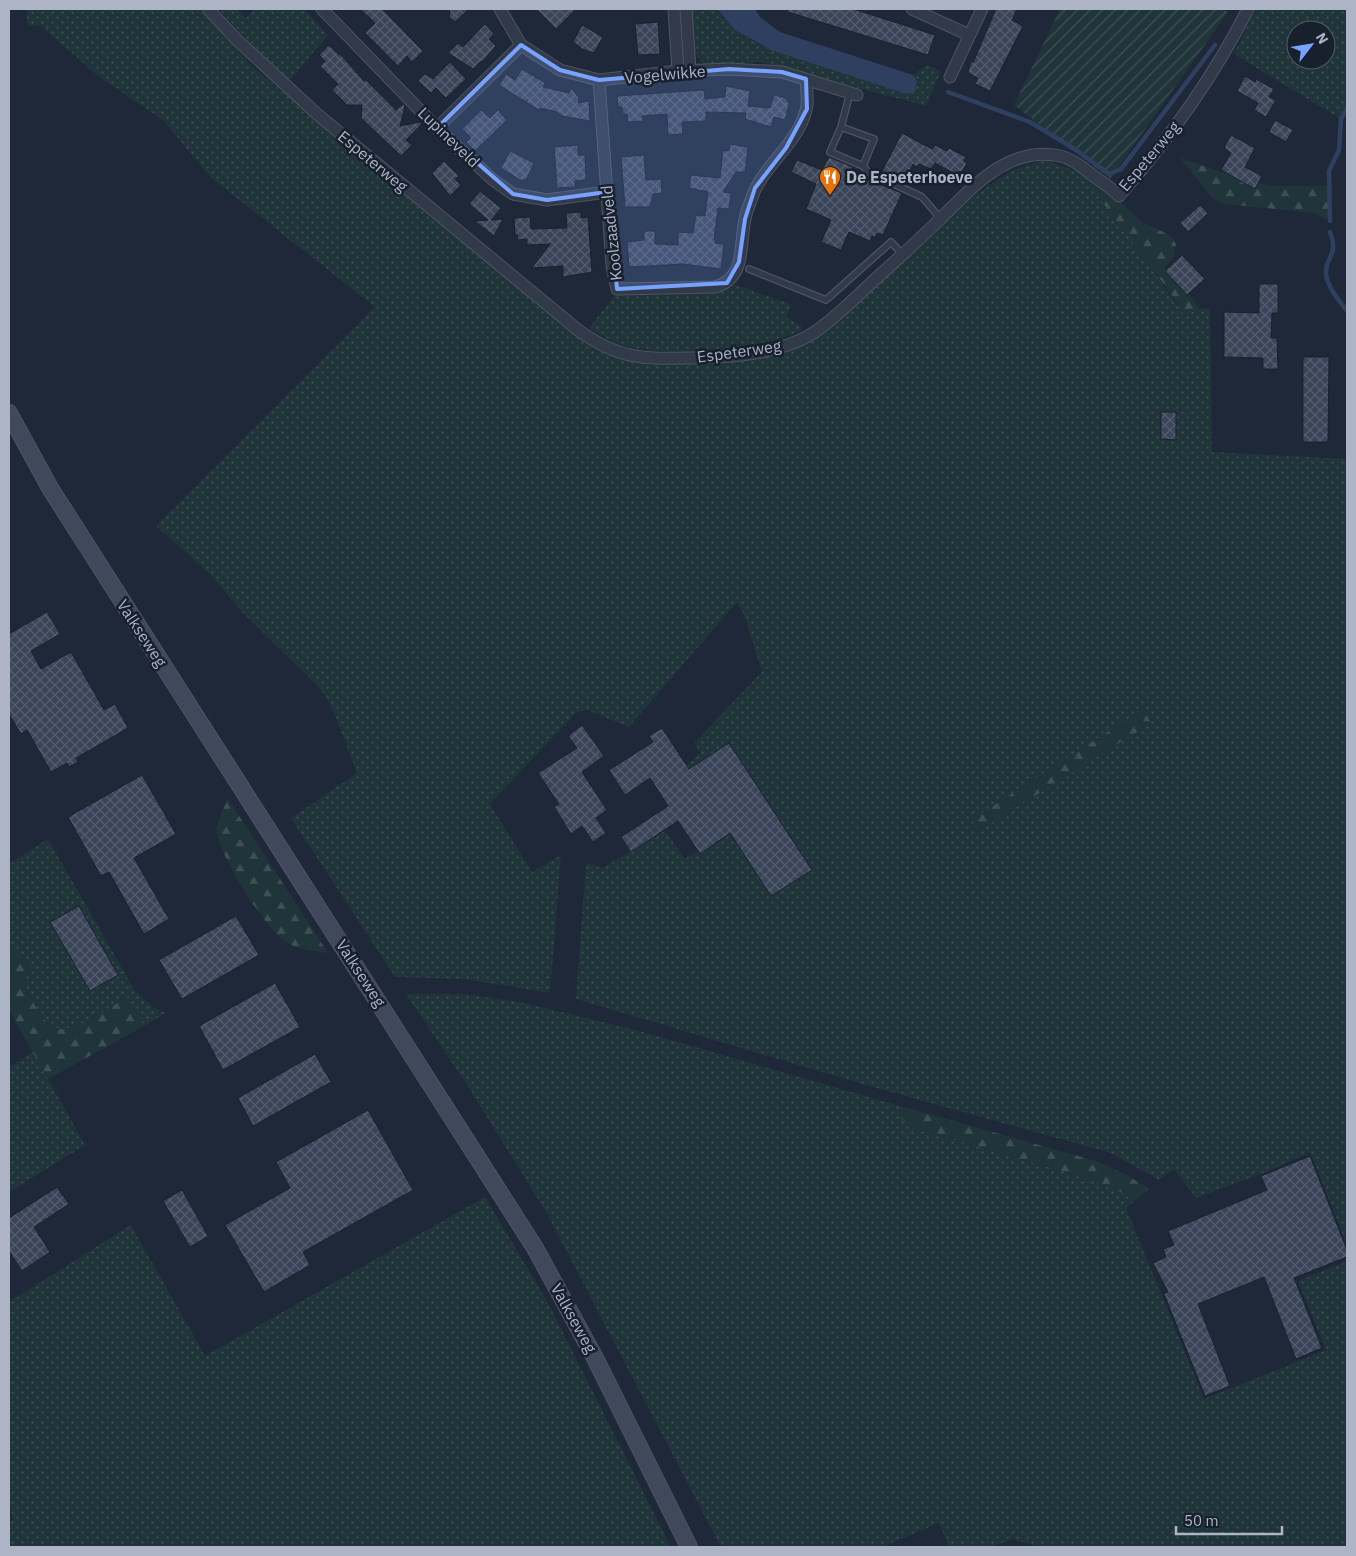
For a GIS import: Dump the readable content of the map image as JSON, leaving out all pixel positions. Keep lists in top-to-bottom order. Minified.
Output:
{"streets":{"main road":["Valkseweg"],"street":["Vogelwikke","Lupineveld","Espeterweg","Koolzaadveld"]},"crossings":[["Vogelwikke","Koolzaadveld"],["Lupineveld","Koolzaadveld"]],"places":{"restaurant":["De Espeterhoeve"]},"scale_bar":"50 m","north":"top right"}
